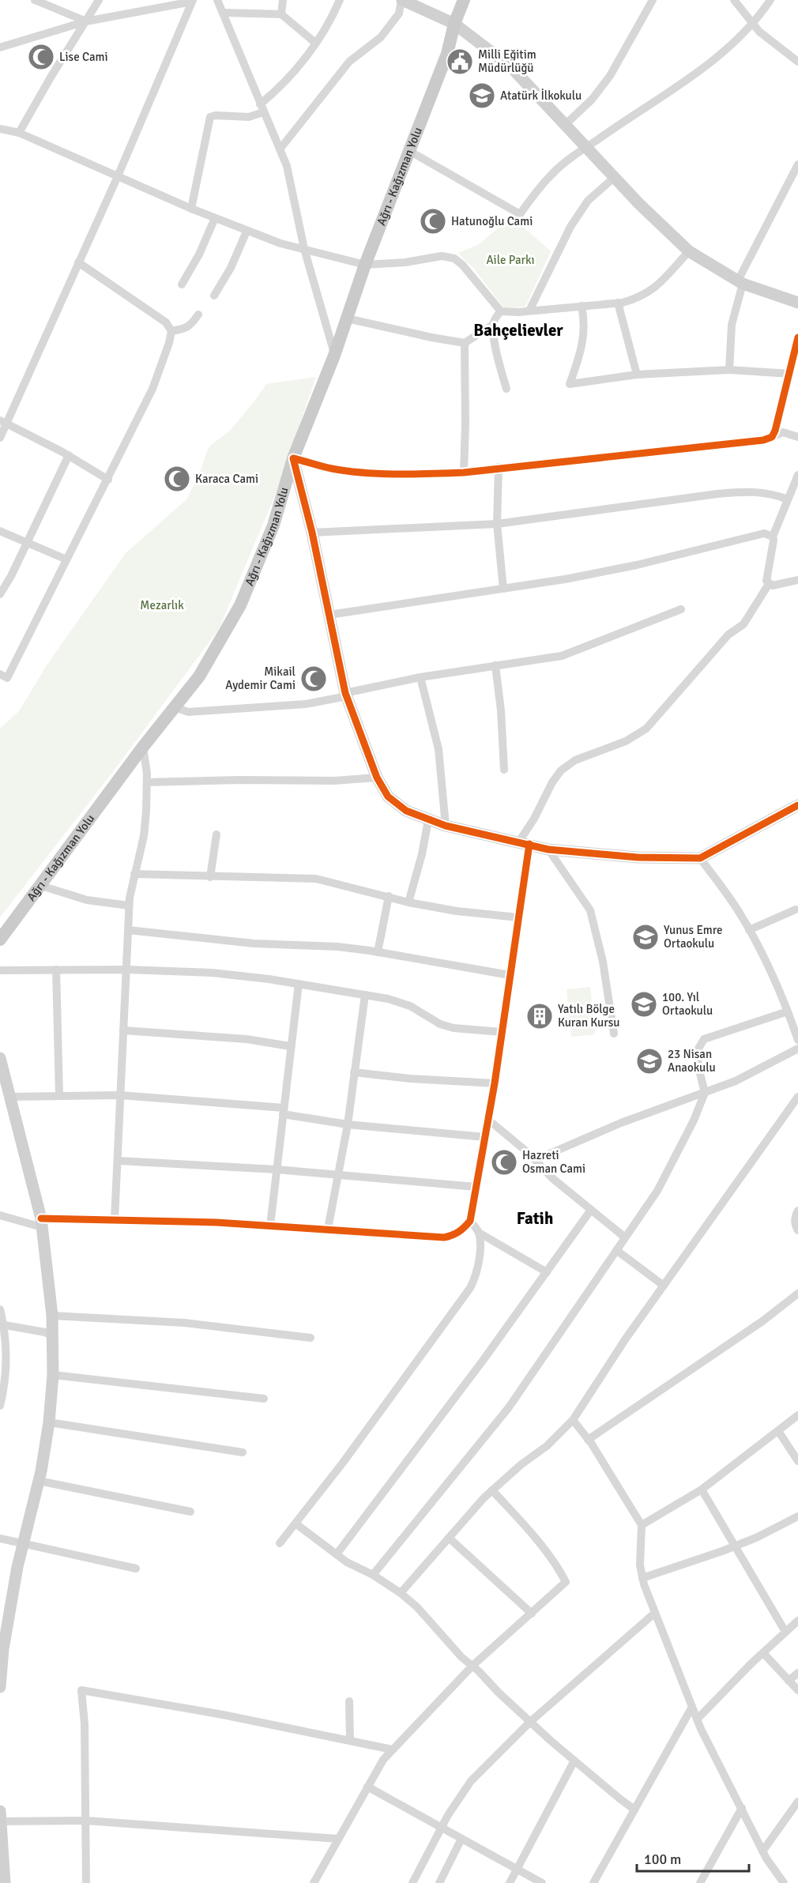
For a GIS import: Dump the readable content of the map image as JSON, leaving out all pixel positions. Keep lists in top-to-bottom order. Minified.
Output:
{"streets":{"main road":["Ağrı - Kağızman Yolu"]},"districts":["Bahçelievler","Fatih"],"parks":["Aile Parkı","Mezarlık"],"places":{"mosque":["Lise Cami","Hatunoğlu Cami","Karaca Cami","Mikail Aydemir Cami","Hazreti Osman Cami"],"public building":["Milli Eğitim Müdürlüğü"],"school or university":["Atatürk İlkokulu","Yunus Emre Ortaokulu","100. Yıl Ortaokulu","23 Nisan Anaokulu"],"building":["Yatılı Bölge Kuran Kursu"]},"scale_bar":"100 m"}
